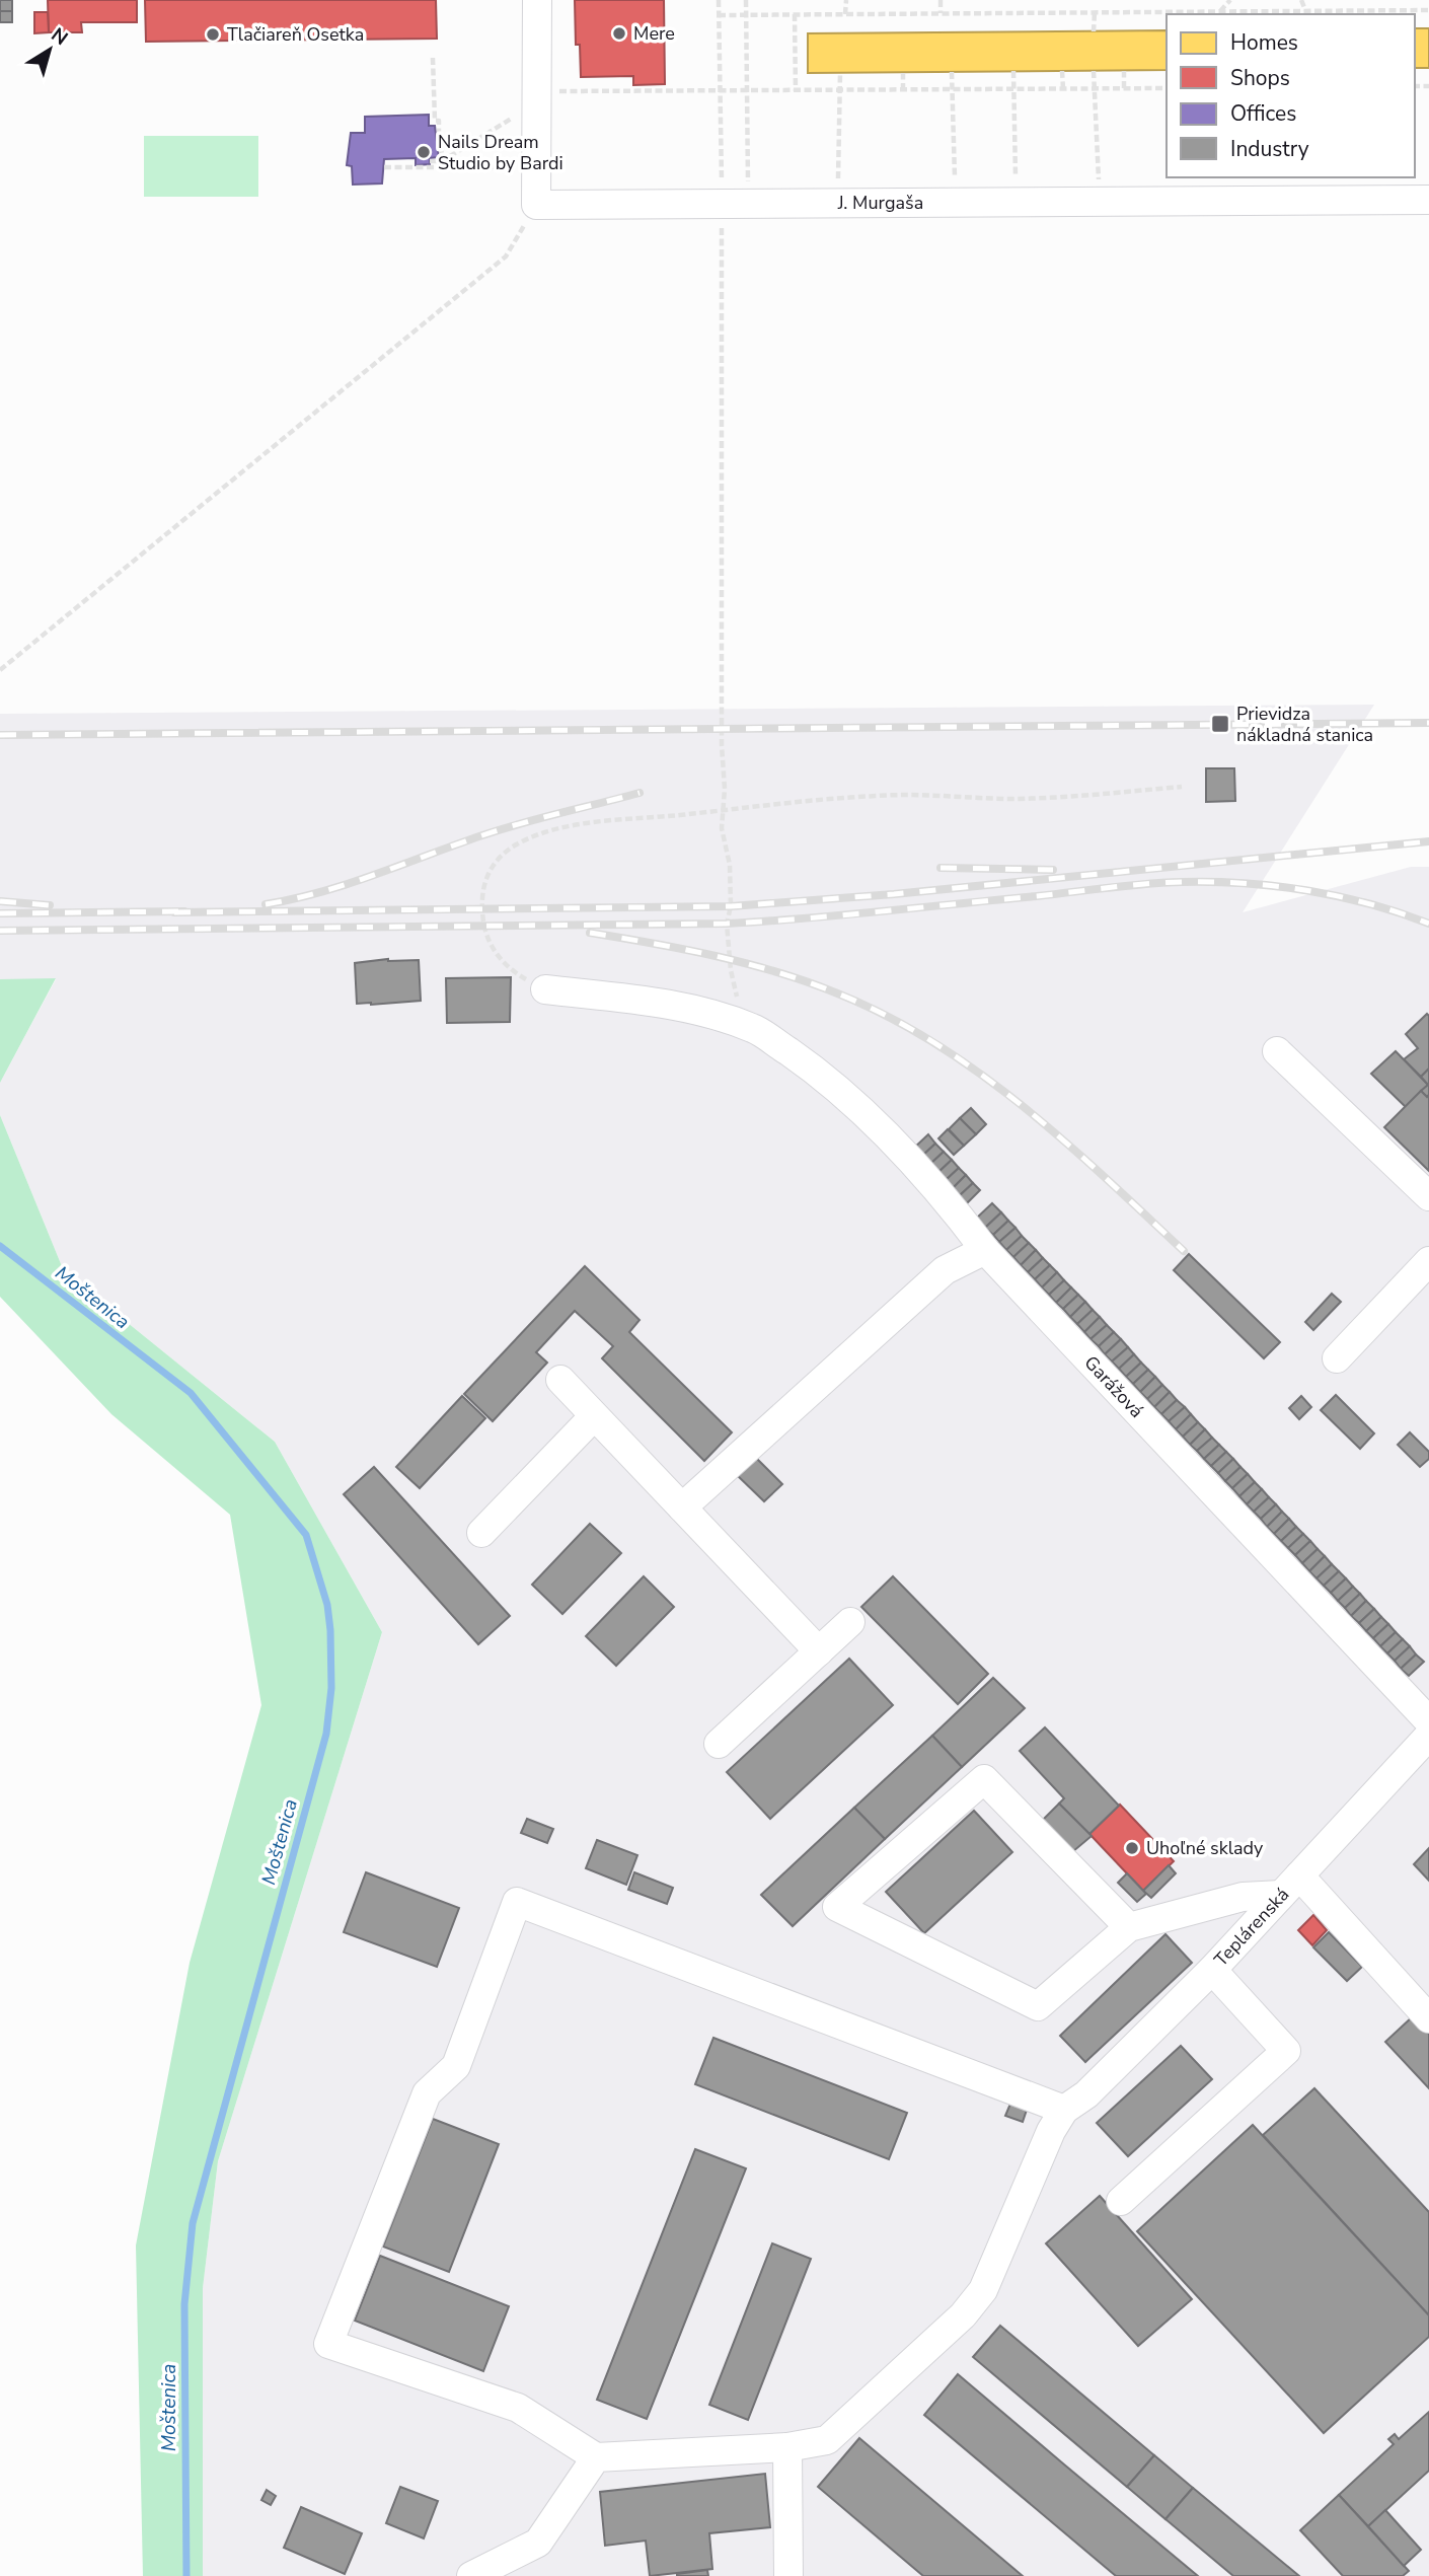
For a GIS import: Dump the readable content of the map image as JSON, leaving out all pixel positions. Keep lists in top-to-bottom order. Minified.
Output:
{"streets":{"street":["J. Murgaša","Garážová","Teplárenská"]},"water":["Moštenica"],"places":{"other":["Mere","Tlačiareň Osetka","Nails Dream Studio by Bardi","Uhoľné sklady"],"transit":["Prievidza nákladná stanica"]},"legend":["Homes","Shops","Offices","Industry"],"north":"top right"}
